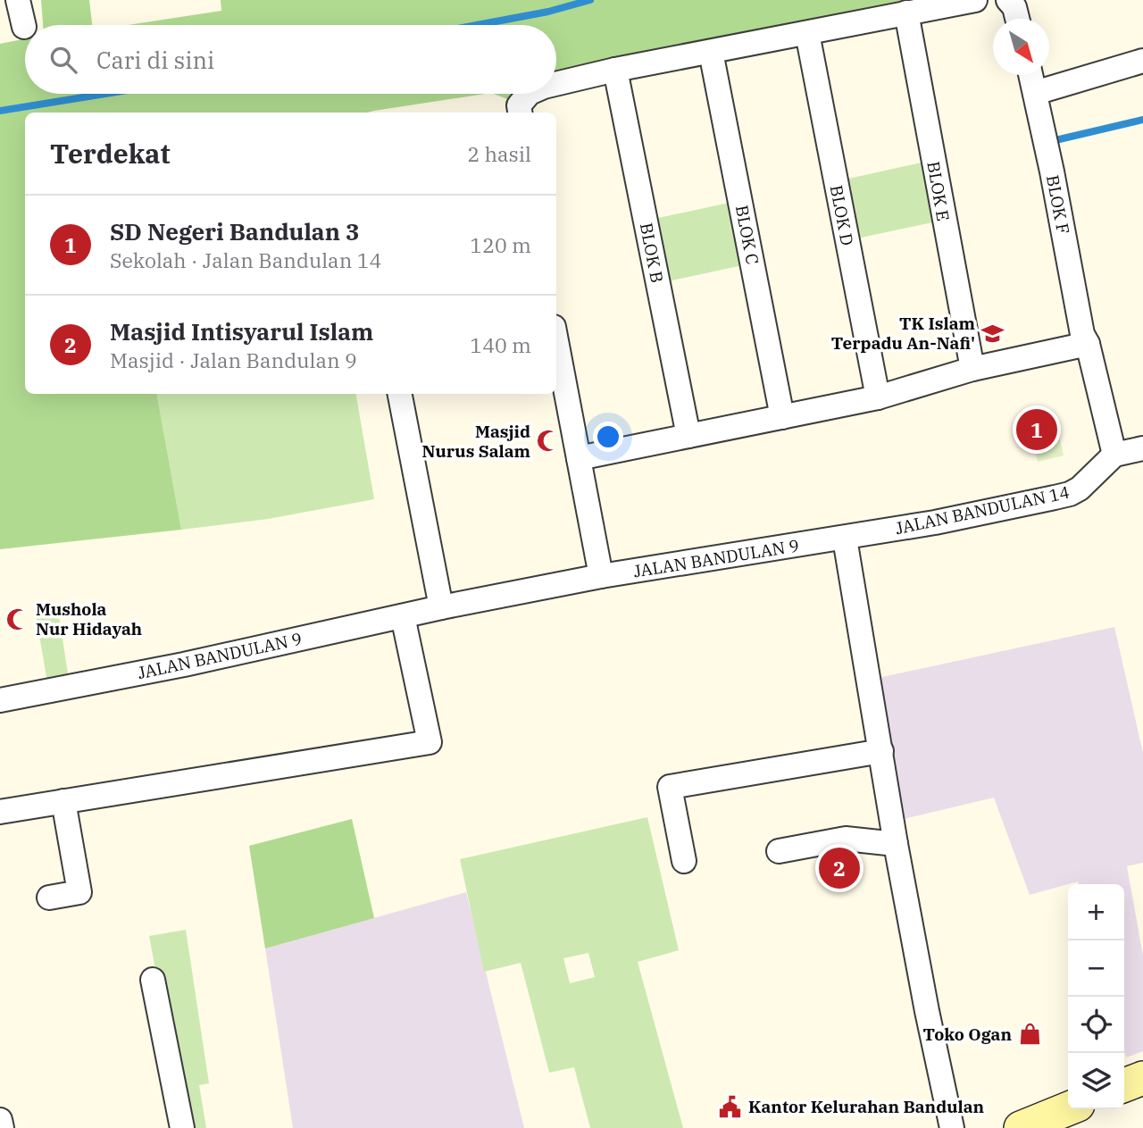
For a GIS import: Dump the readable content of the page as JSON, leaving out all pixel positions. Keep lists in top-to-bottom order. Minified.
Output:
{"streets":{"street":["BLOK E","BLOK F","BLOK D","BLOK C","BLOK B","JALAN BANDULAN 14","JALAN BANDULAN 9"]},"crossings":[["BLOK F","JALAN BANDULAN 14"],["JALAN BANDULAN 14","JALAN BANDULAN 9"]],"places":{"school or university":["TK Islam Terpadu An-Nafi'"],"mosque":["Masjid Nurus Salam","Mushola Nur Hidayah"],"shop":["Toko Ogan"],"public building":["Kantor Kelurahan Bandulan"]},"north":"bottom right","page":{"search":"Cari di sini","heading":["Terdekat","2 hasil"],"list":[{"mark":"1","name":"SD Negeri Bandulan 3","note":"Sekolah · Jalan Bandulan 14","value":"120 m"},{"mark":"2","name":"Masjid Intisyarul Islam","note":"Masjid · Jalan Bandulan 9","value":"140 m"}],"pins":["1","2"],"map_buttons":["+","−"]}}
